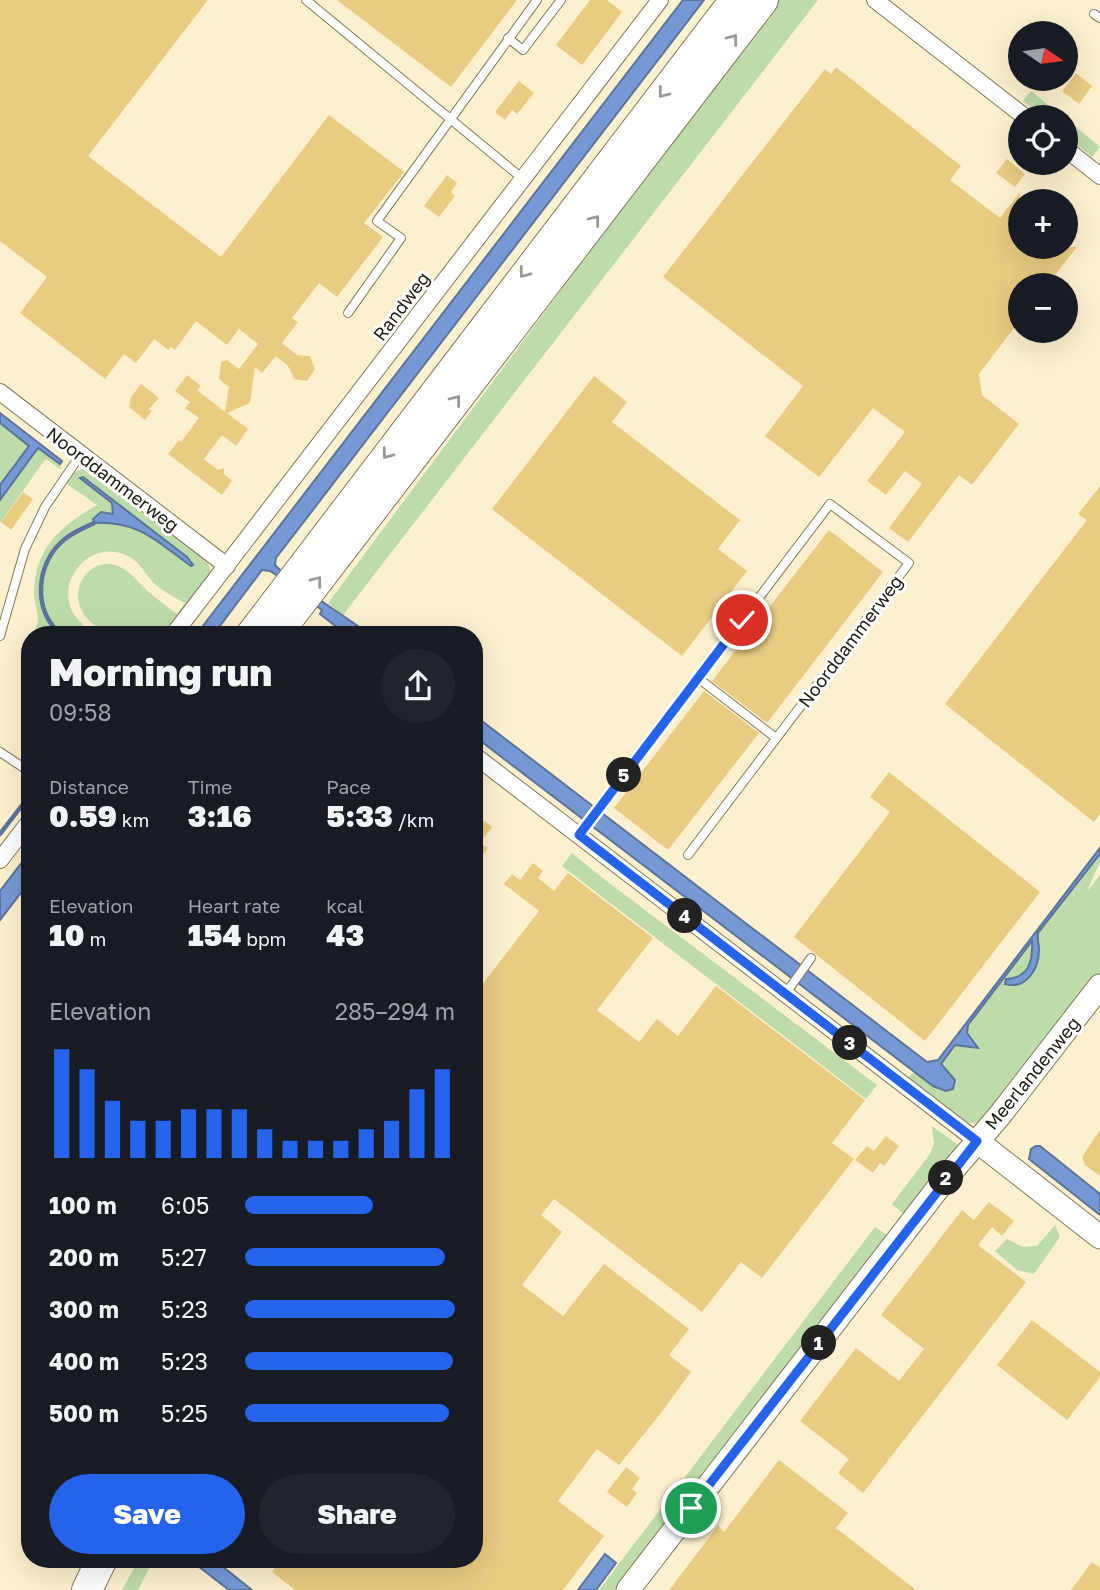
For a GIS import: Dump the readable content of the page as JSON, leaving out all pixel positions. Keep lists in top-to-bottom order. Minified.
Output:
{"streets":{"street":["Randweg","Noorddammerweg","Meerlandenweg"]},"crossings":[["Randweg","Noorddammerweg"]],"north":"right","page":{"map_buttons":["+","−"],"heading":["Morning run","09:58"],"stats":[["Distance","0.59 km"],["Time","3:16"],["Pace","5:33 /km"],["Elevation","10 m"],["Heart rate","154 bpm"],["kcal","43"]],"pins":["5","4","3","2","1"],"chart":["Elevation","285–294 m"],"list":[{"name":"100 m","note":"6:05"},{"name":"200 m","note":"5:27"},{"name":"300 m","note":"5:23"},{"name":"400 m","note":"5:23"},{"name":"500 m","note":"5:25"}],"buttons":["Save","Share"]}}
